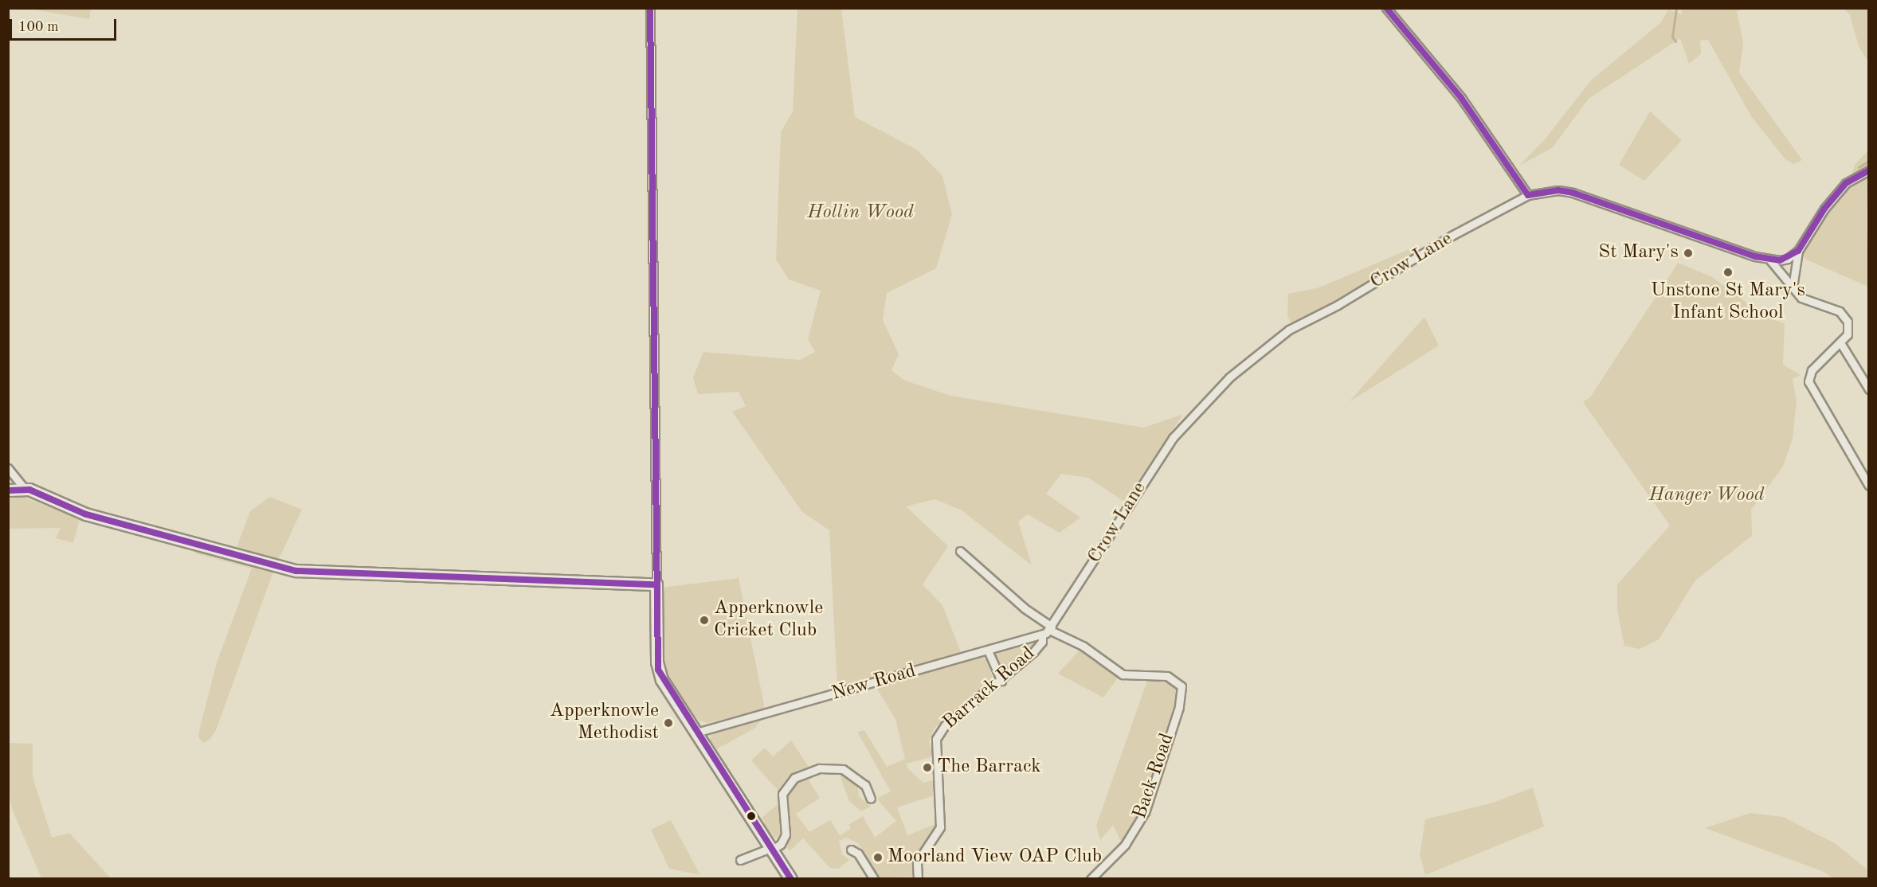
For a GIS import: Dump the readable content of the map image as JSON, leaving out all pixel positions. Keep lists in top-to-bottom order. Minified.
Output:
{"streets":{"street":["Crow Lane","New Road","Barrack Road","Back Road"]},"crossings":[["Crow Lane","New Road"],["Crow Lane","Back Road"],["New Road","Barrack Road"],["New Road","Back Road"]],"parks":["Hollin Wood","Hanger Wood"],"places":["St Mary's","Unstone St Mary's Infant School","Apperknowle Cricket Club","Apperknowle Methodist","The Barrack","Moorland View OAP Club"],"scale_bar":"100 m"}
